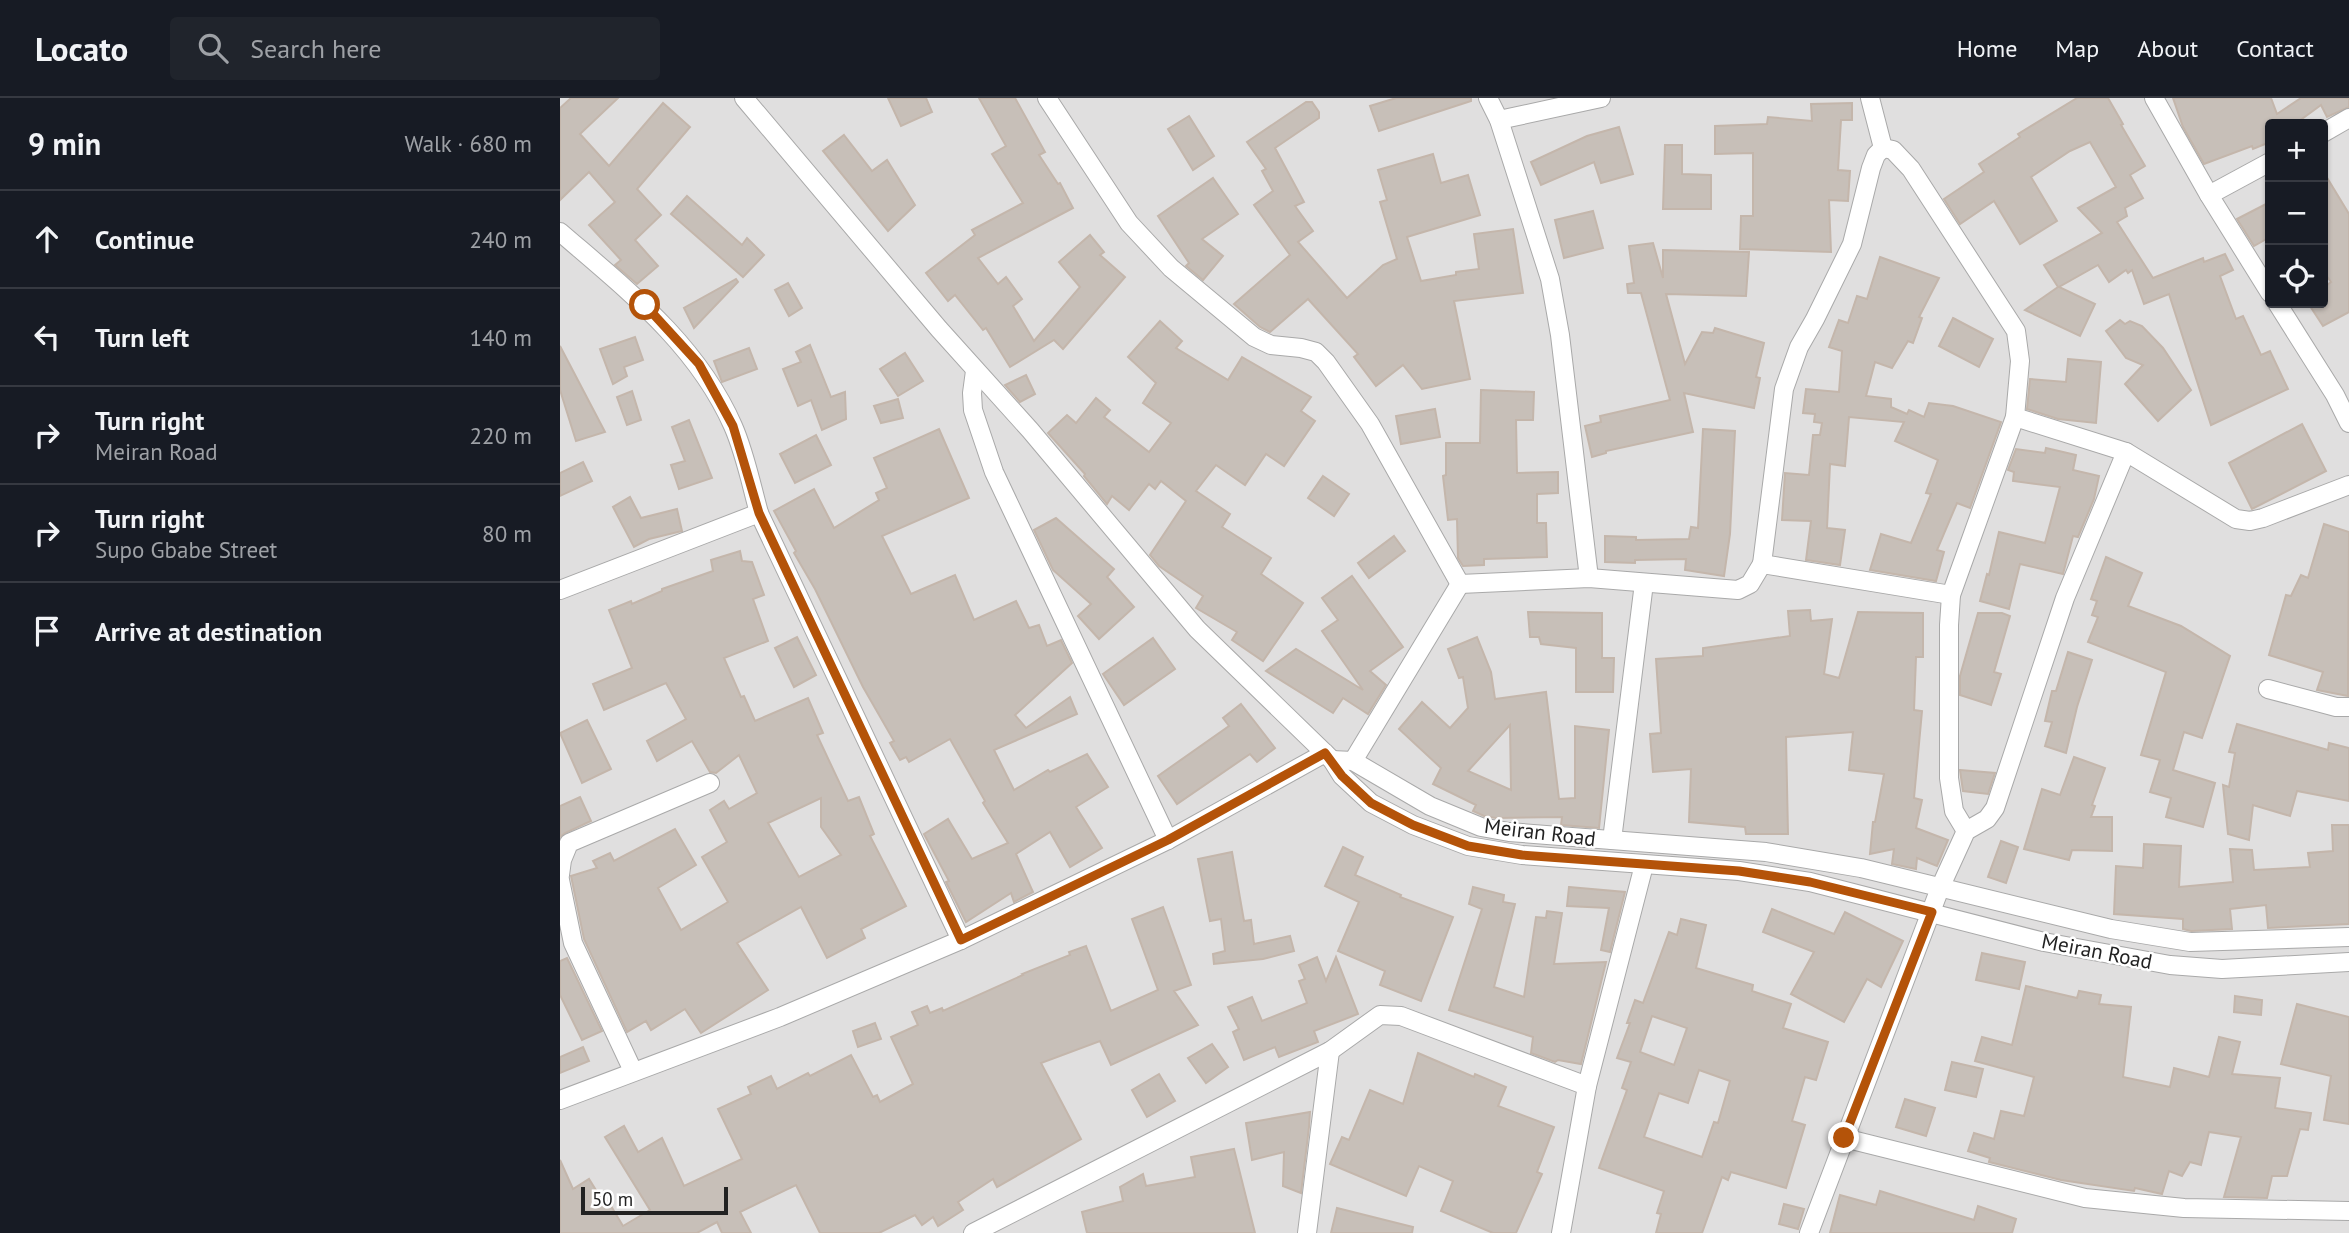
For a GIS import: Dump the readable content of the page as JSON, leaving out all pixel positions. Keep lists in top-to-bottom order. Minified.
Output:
{"streets":{"street":["Meiran Road"]},"scale_bar":"50 m","page":{"header":"Locato","search":"Search here","nav":["Home","Map","About","Contact"],"heading":["9 min","Walk · 680 m"],"map_buttons":["+","−"],"list":[["Continue","240 m"],["Turn left","140 m"],["Turn right","Meiran Road","220 m"],["Turn right","Supo Gbabe Street","80 m"],"Arrive at destination"],"scale":"50 m"}}
